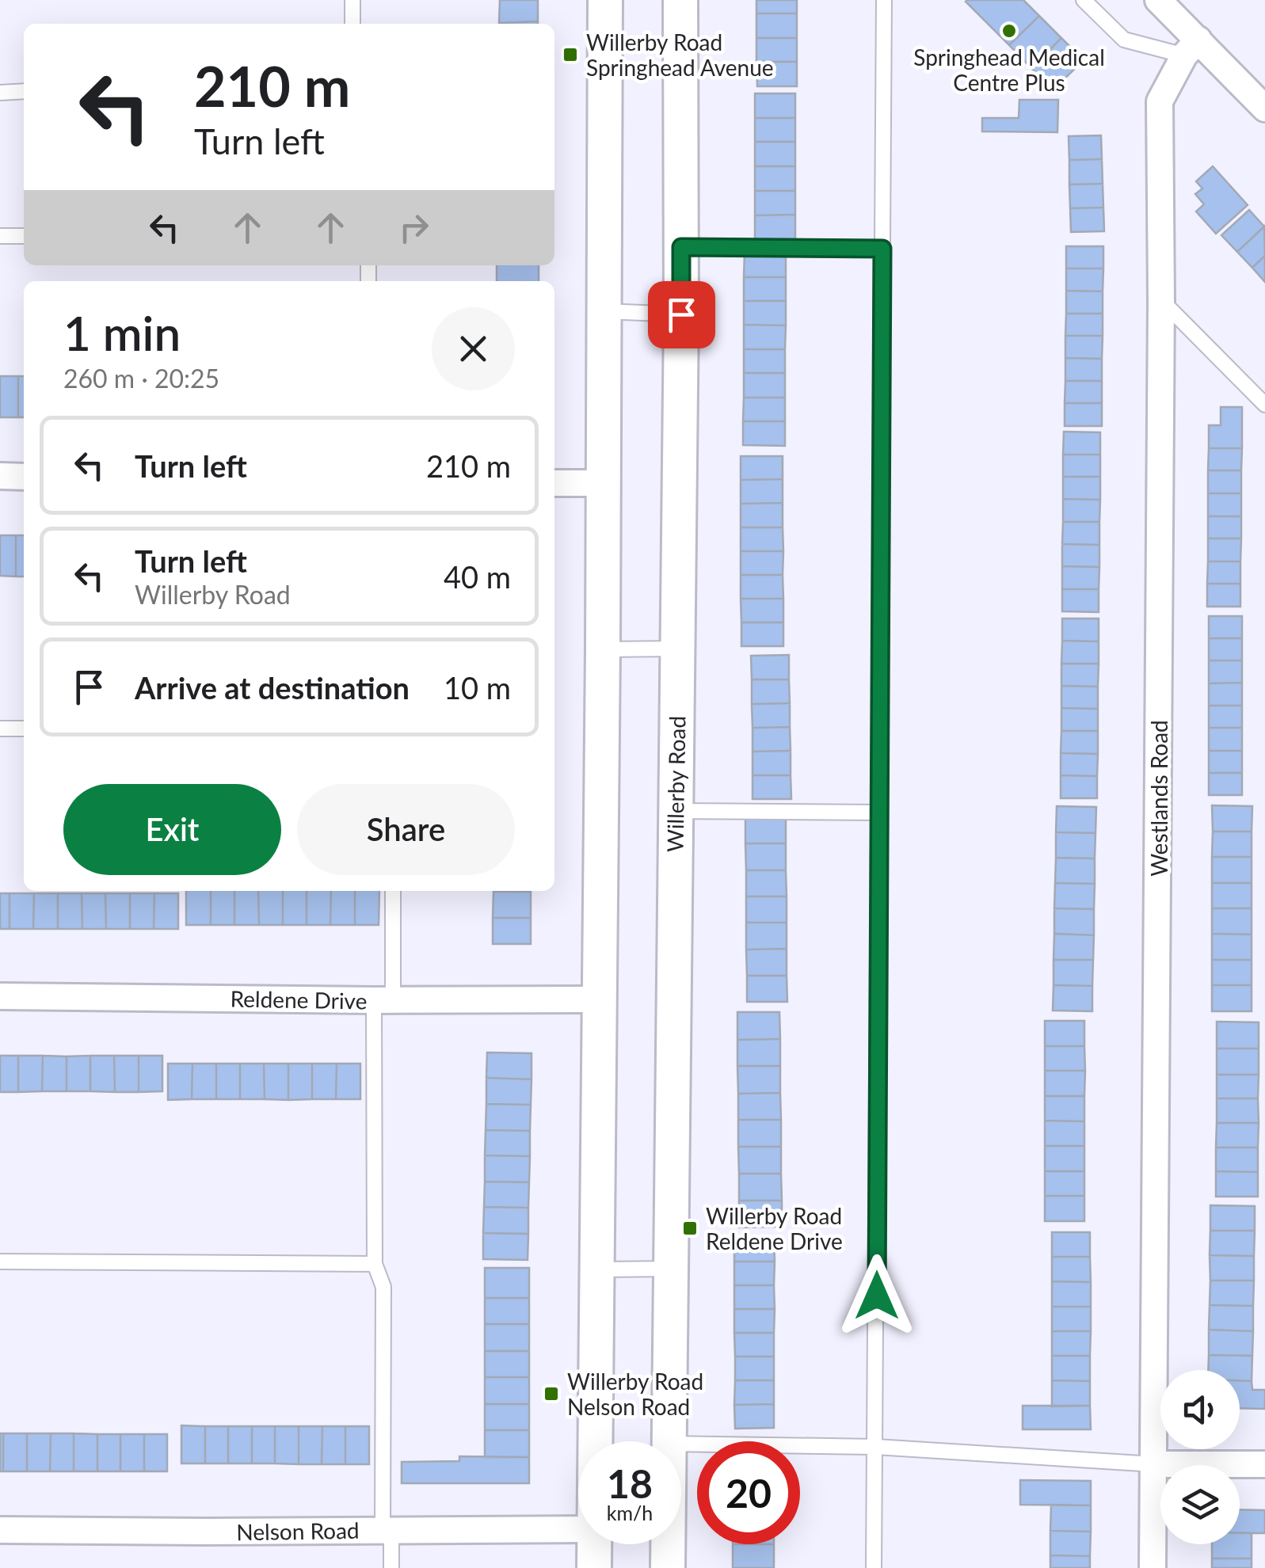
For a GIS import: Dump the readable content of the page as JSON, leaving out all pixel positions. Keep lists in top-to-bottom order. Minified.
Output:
{"streets":{"street":["Willerby Road","Westlands Road","Reldene Drive","Nelson Road"]},"places":{"other":["Springhead Medical Centre Plus"],"transit":["Willerby Road Springhead Avenue","Willerby Road Reldene Drive","Willerby Road Nelson Road"]},"page":{"turn":["210 m","Turn left"],"heading":["1 min","260 m · 20:25"],"list":[{"name":"Turn left","value":"210 m"},{"name":"Turn left","note":"Willerby Road","value":"40 m"},{"name":"Arrive at destination","value":"10 m"}],"buttons":["Exit","Share"],"speed":"18 km/h","limit":"20"}}
